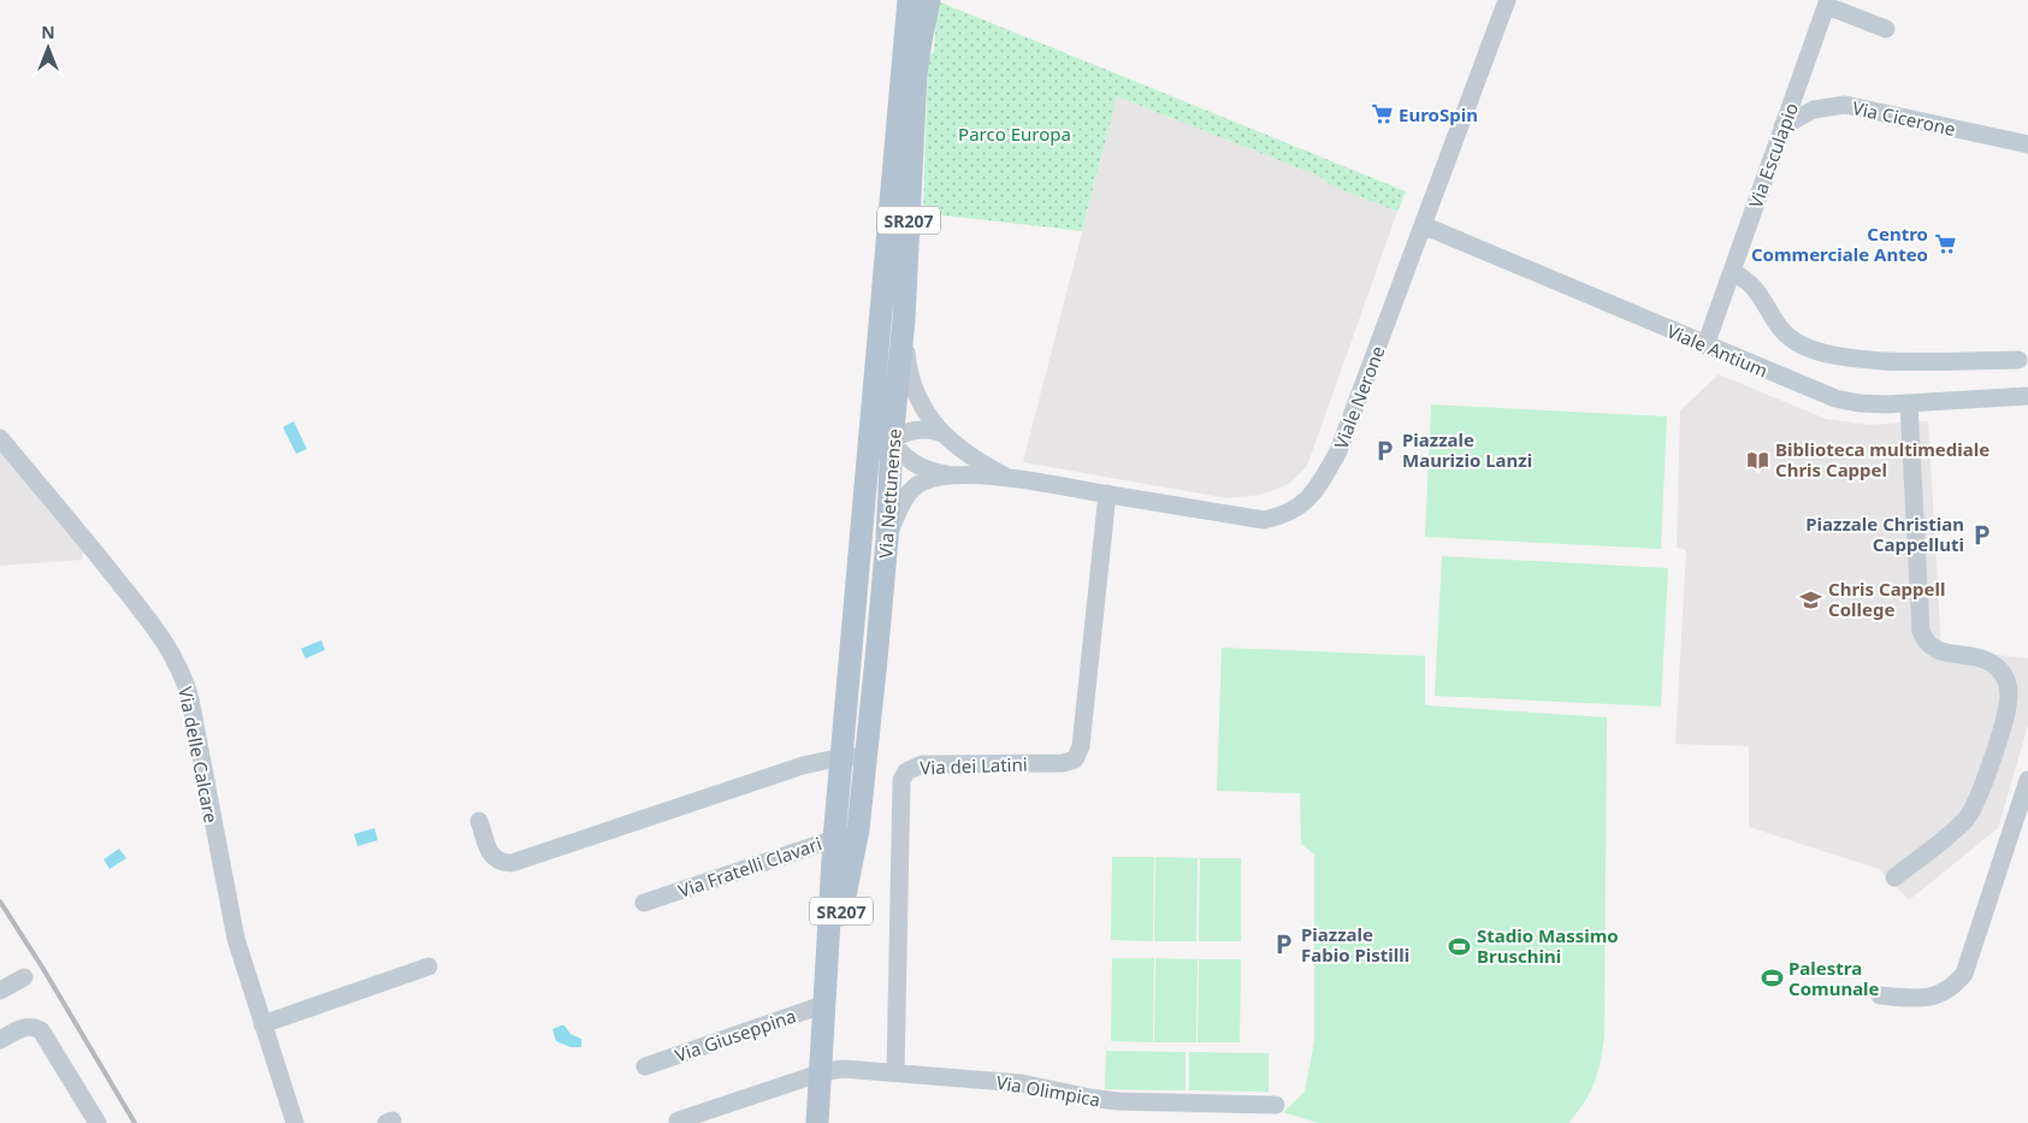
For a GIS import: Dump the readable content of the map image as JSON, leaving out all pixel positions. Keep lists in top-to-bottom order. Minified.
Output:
{"streets":{"main road":["SR207","Via Nettunense"],"street":["Via Cicerone","Via Esculapio","Viale Antium","Viale Nerone","Via delle Calcare","Via dei Latini","Via Fratelli Clavari","Via Giuseppina","Via Olimpica"]},"crossings":[["Via Cicerone","Via Esculapio"],["Via Esculapio","Viale Antium"],["Viale Antium","Viale Nerone"],["Viale Nerone","Via Nettunense"],["Viale Nerone","Via dei Latini"],["Via Nettunense","Via Fratelli Clavari"],["Via Nettunense","Via Giuseppina"],["Via Nettunense","Via Olimpica"],["Via dei Latini","Via Olimpica"]],"parks":["Parco Europa"],"places":{"supermarket":["EuroSpin","Centro Commerciale Anteo"],"parking":["Piazzale Maurizio Lanzi","Piazzale Christian Cappelluti","Piazzale Fabio Pistilli"],"library":["Biblioteca multimediale Chris Cappel"],"school or university":["Chris Cappell College"],"sports":["Stadio Massimo Bruschini","Palestra Comunale"]},"north":"top"}
